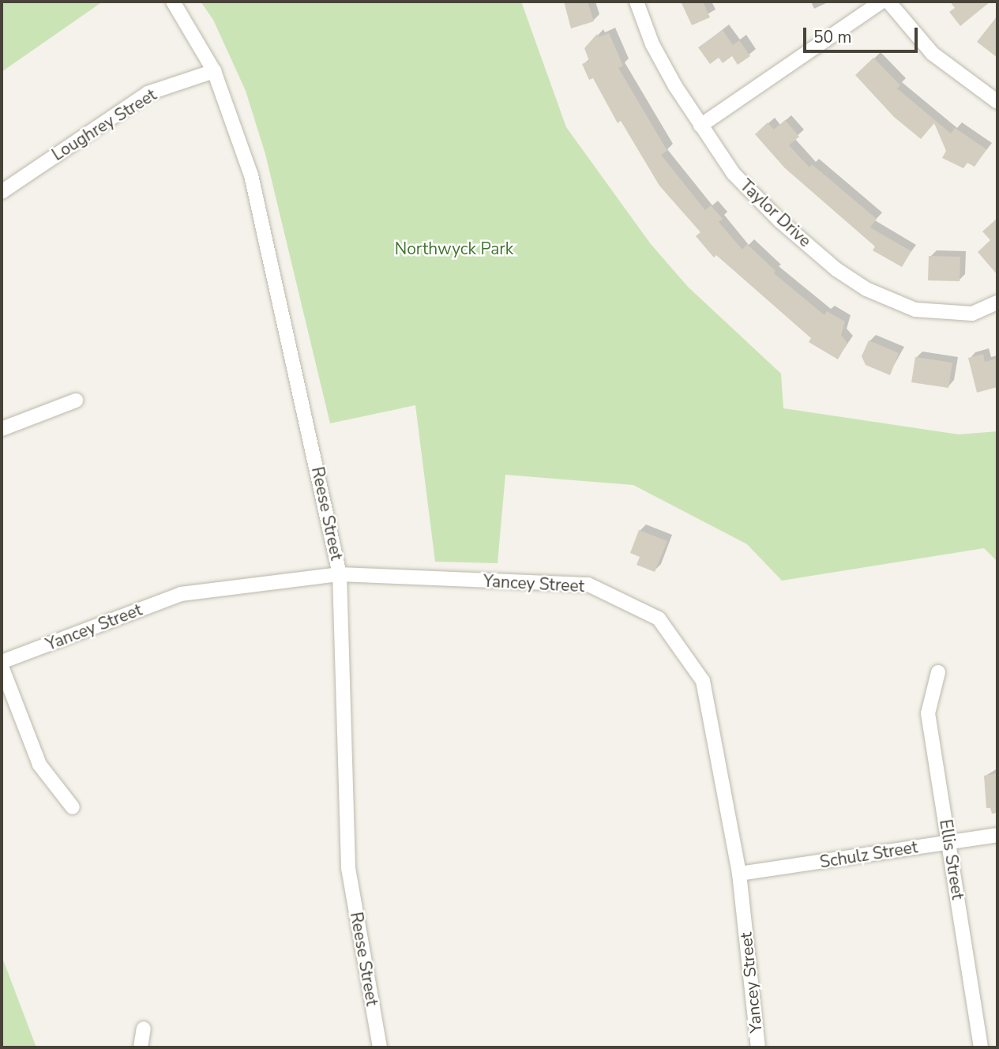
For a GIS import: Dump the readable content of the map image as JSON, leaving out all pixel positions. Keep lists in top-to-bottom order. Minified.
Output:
{"streets":{"street":["Loughrey Street","Taylor Drive","Reese Street","Yancey Street","Schulz Street","Ellis Street"]},"crossings":[["Loughrey Street","Reese Street"],["Reese Street","Yancey Street"],["Yancey Street","Schulz Street"],["Schulz Street","Ellis Street"]],"parks":["Northwyck Park"],"scale_bar":"50 m"}
